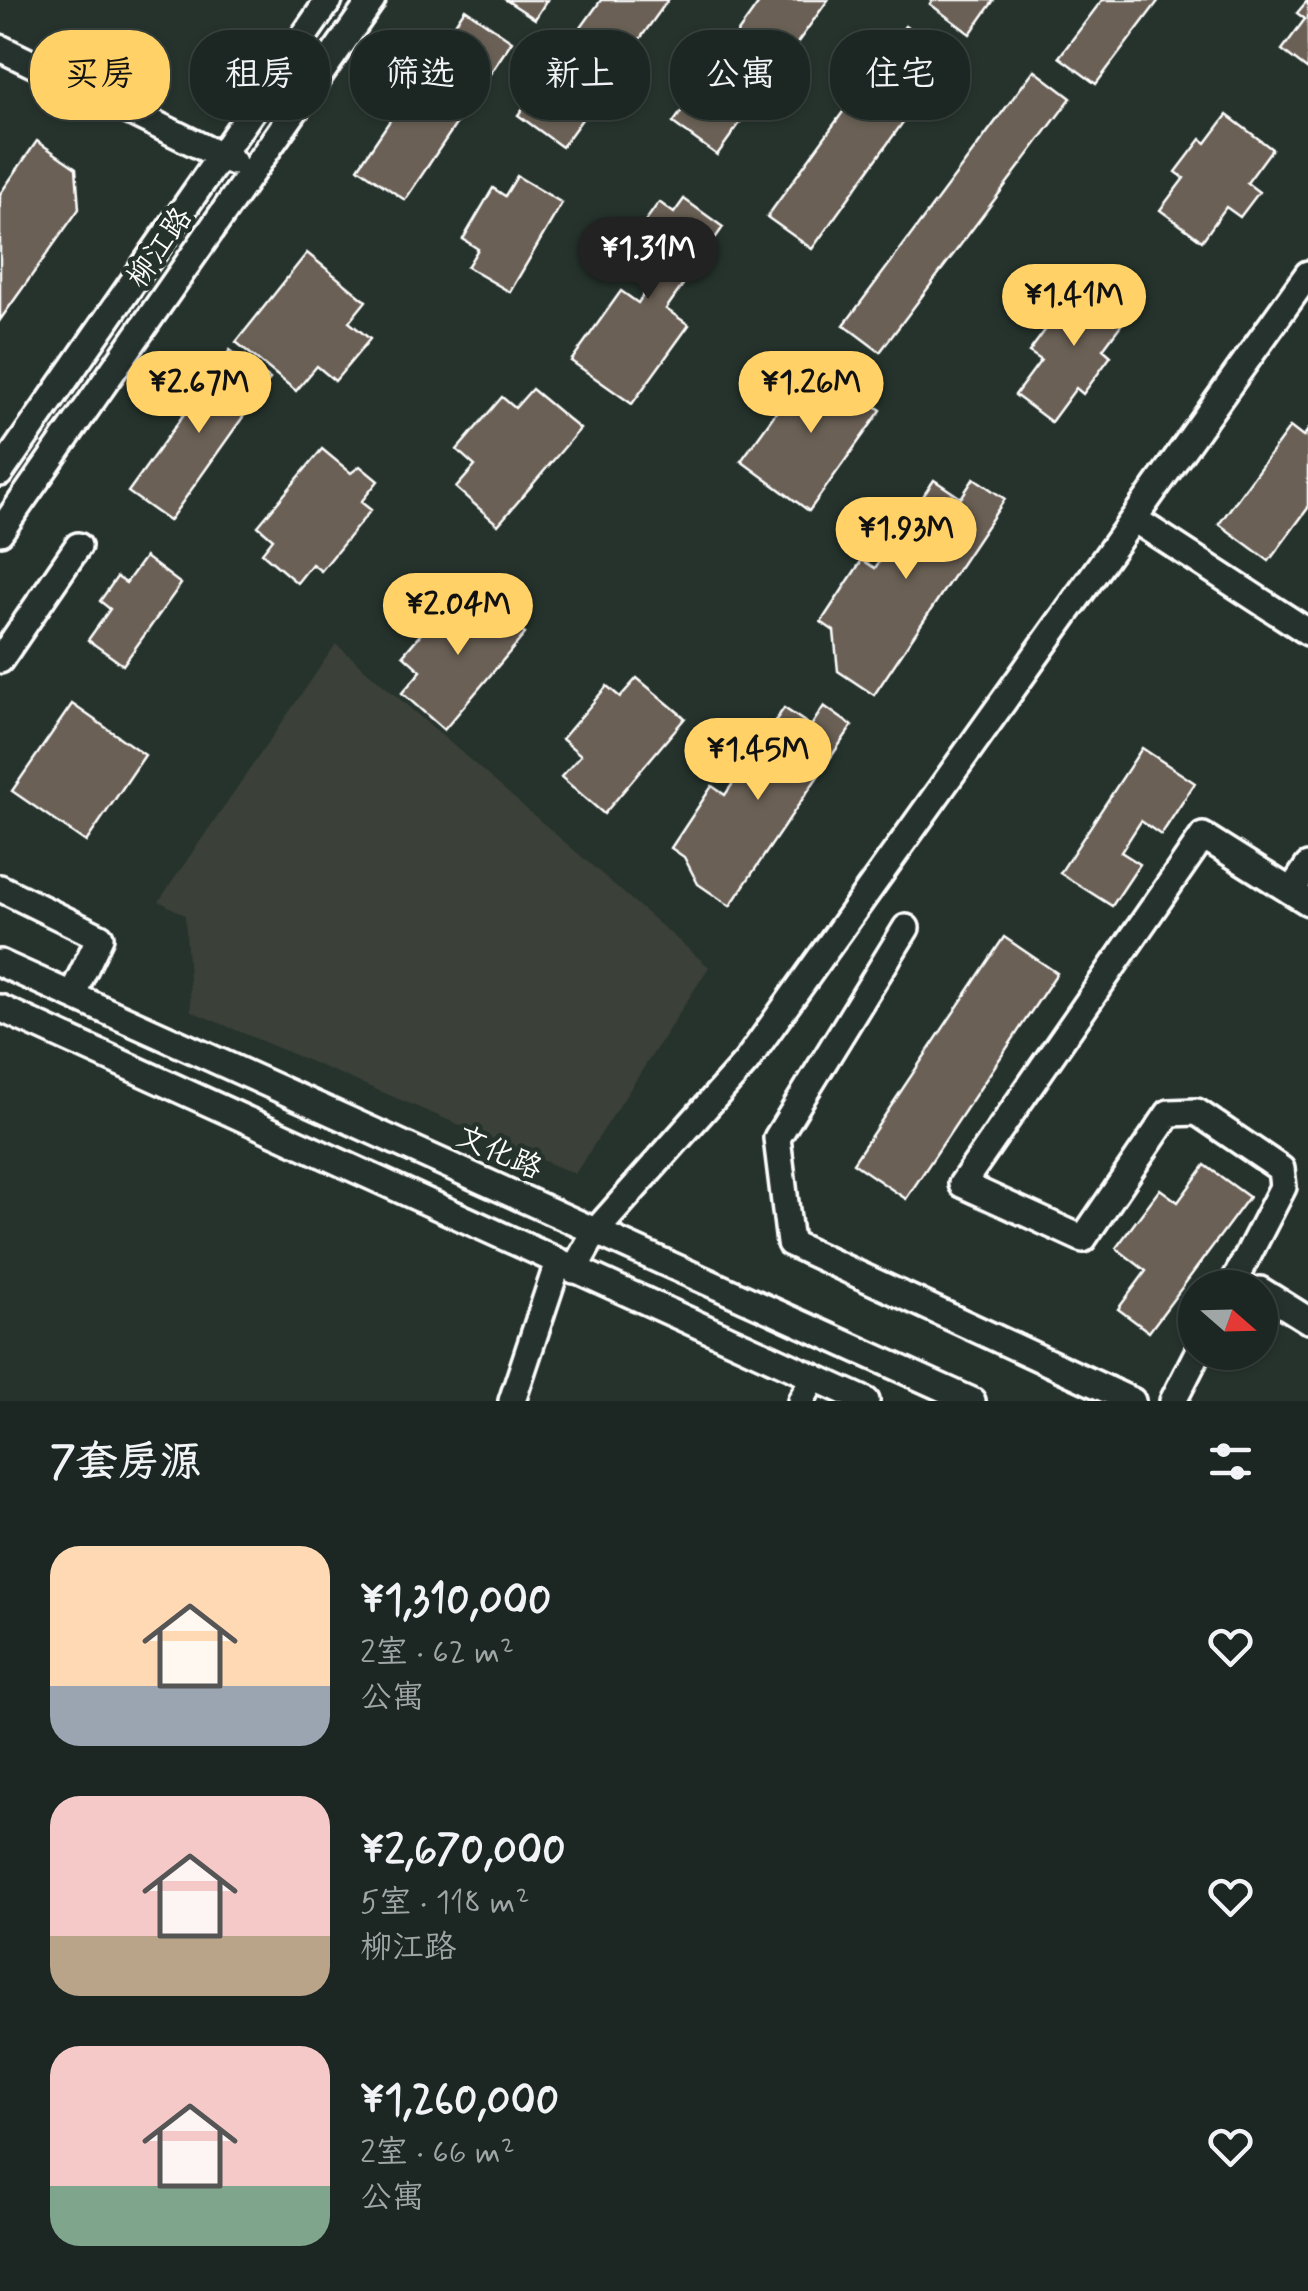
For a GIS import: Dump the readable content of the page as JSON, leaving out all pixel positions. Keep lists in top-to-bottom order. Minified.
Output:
{"streets":{"street":["柳江路","文化路"]},"north":"right","page":{"chip":["买房","租房","筛选","新上","公寓","住宅"],"price":["¥1.31M","¥1.41M","¥2.67M","¥1.26M","¥1.93M","¥2.04M","¥1.45M"],"heading":"7套房源","list":[{"name":"¥1,310,000","note":"2室 · 62 m² · 公寓"},{"name":"¥2,670,000","note":"5室 · 118 m² · 柳江路"},{"name":"¥1,260,000","note":"2室 · 66 m² · 公寓"}]}}
